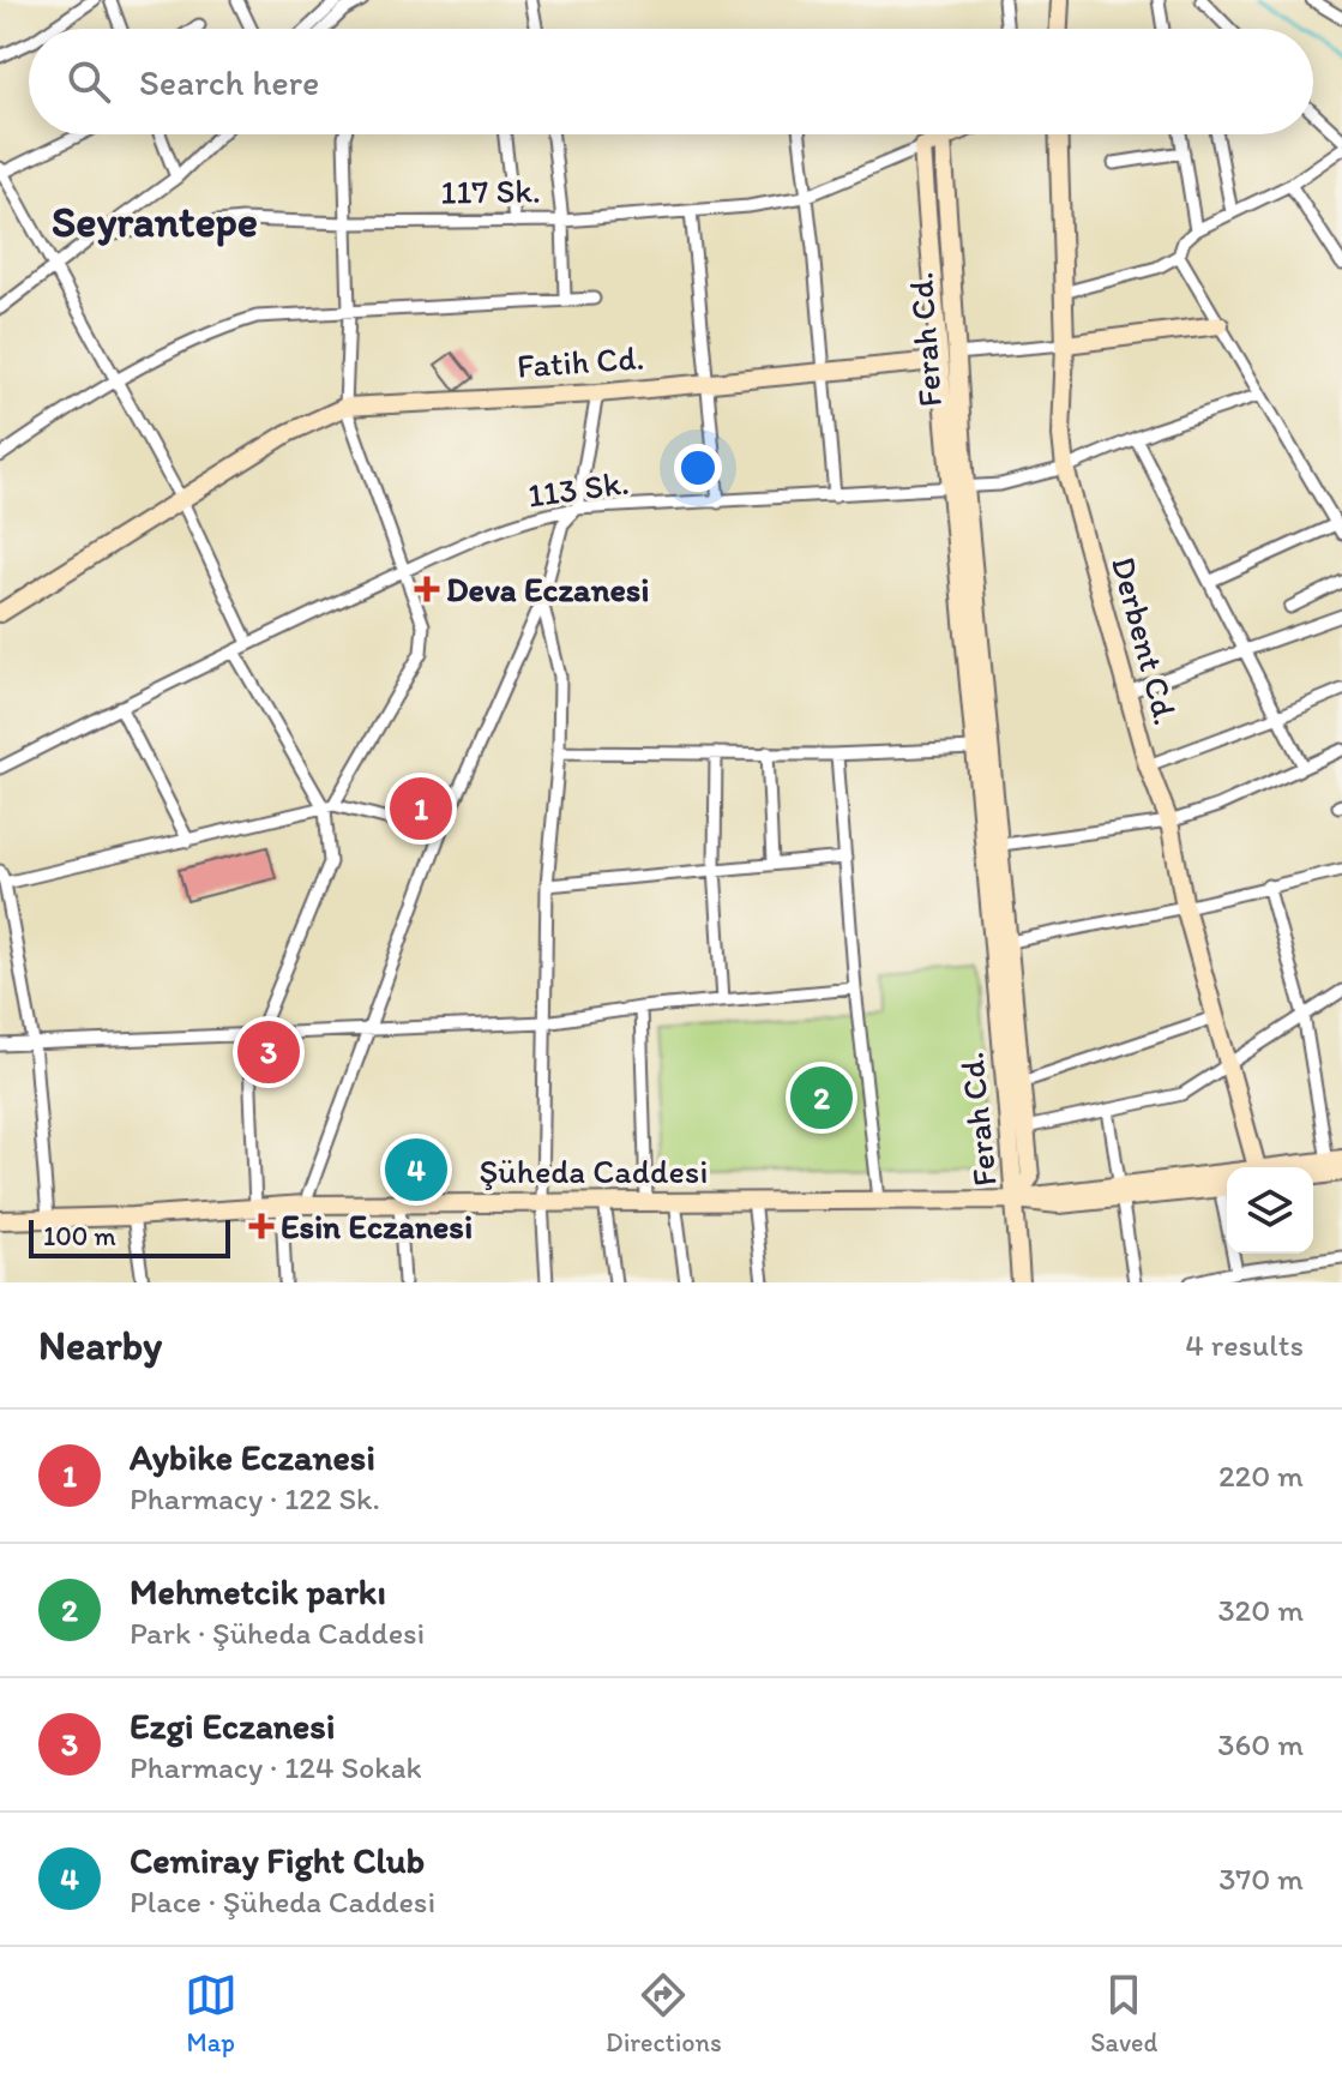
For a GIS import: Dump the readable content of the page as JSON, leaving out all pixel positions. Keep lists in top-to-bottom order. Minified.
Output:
{"streets":{"street":["117 Sk.","Ferah Cd.","Fatih Cd.","113 Sk.","Derbent Cd.","Şüheda Caddesi"]},"crossings":[["117 Sk.","Ferah Cd."],["Ferah Cd.","Fatih Cd."],["Ferah Cd.","113 Sk."],["Ferah Cd.","Şüheda Caddesi"],["Fatih Cd.","Derbent Cd."],["113 Sk.","Derbent Cd."]],"districts":["Seyrantepe"],"places":{"health":["Deva Eczanesi","Esin Eczanesi"]},"scale_bar":"100 m","page":{"search":"Search here","pins":["1","3","2","4"],"scale":"100 m","heading":["Nearby","4 results"],"list":[{"mark":"1","name":"Aybike Eczanesi","note":"Pharmacy · 122 Sk.","value":"220 m"},{"mark":"2","name":"Mehmetcik parkı","note":"Park · Şüheda Caddesi","value":"320 m"},{"mark":"3","name":"Ezgi Eczanesi","note":"Pharmacy · 124 Sokak","value":"360 m"},{"mark":"4","name":"Cemiray Fight Club","note":"Place · Şüheda Caddesi","value":"370 m"}],"nav":["Map","Directions","Saved"]}}
